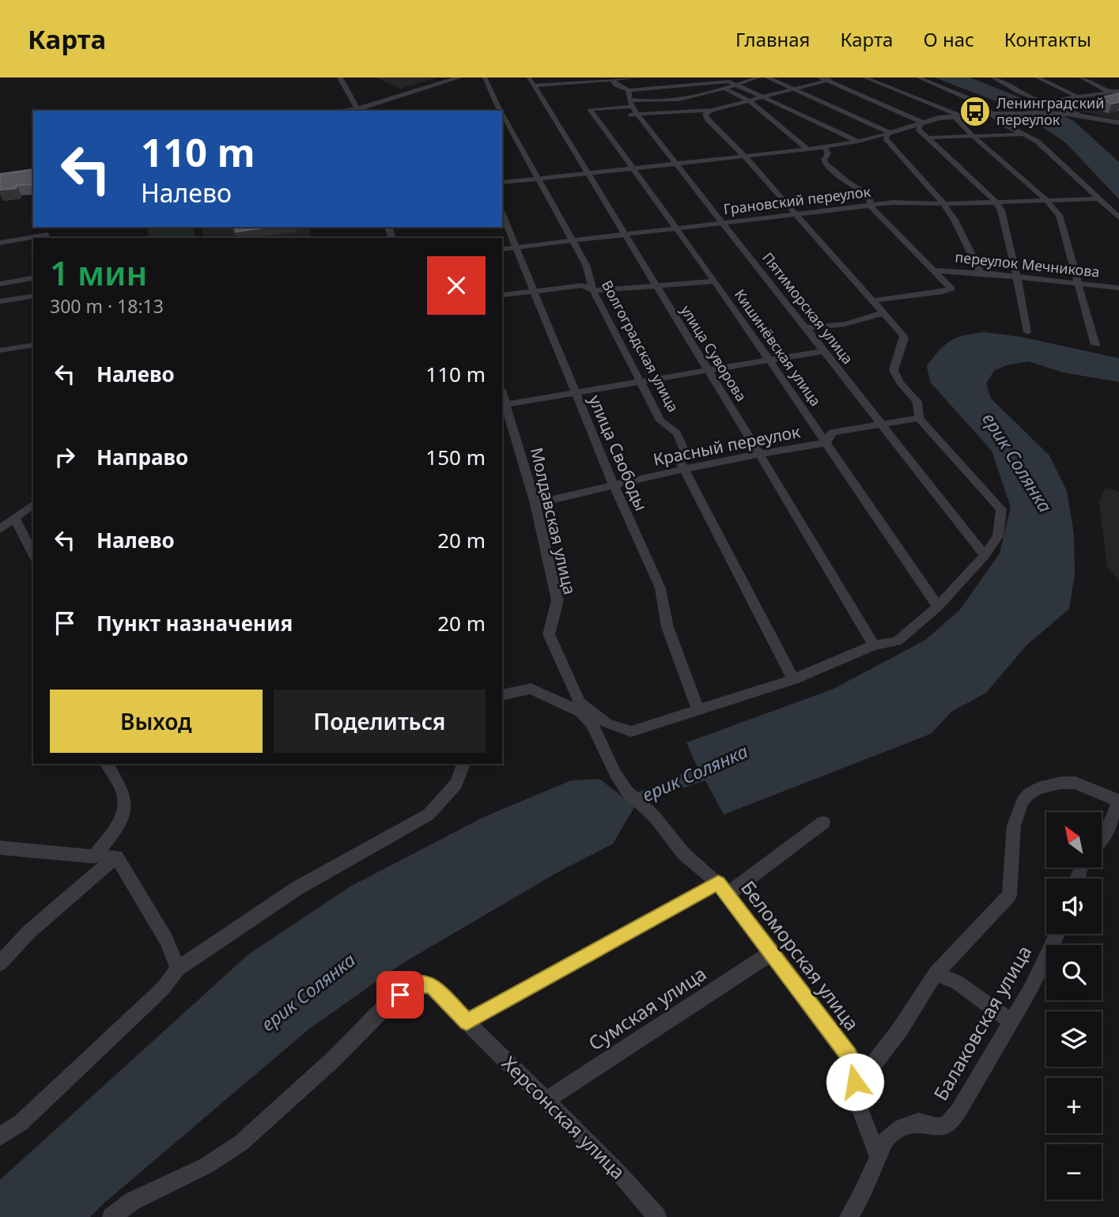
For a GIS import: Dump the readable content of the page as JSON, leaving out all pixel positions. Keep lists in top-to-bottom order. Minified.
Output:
{"streets":{"street":["Грановский переулок","переулок Мечникова","Пятиморская улица","Волгоградская улица","Кишинёвская улица","улица Суворова","Красный переулок","улица Свободы","Молдавская улица","Беломорская улица","Сумская улица","Балаковская улица","Херсонская улица"]},"crossings":[["Грановский переулок","Пятиморская улица"],["Грановский переулок","Волгоградская улица"],["Грановский переулок","Кишинёвская улица"],["Грановский переулок","улица Суворова"],["Грановский переулок","улица Свободы"],["Пятиморская улица","Кишинёвская улица"],["Пятиморская улица","Красный переулок"],["Волгоградская улица","Красный переулок"],["Кишинёвская улица","Красный переулок"],["улица Суворова","Красный переулок"],["Красный переулок","улица Свободы"],["Красный переулок","Молдавская улица"],["Молдавская улица","Беломорская улица"],["Беломорская улица","Сумская улица"],["Сумская улица","Херсонская улица"]],"water":["ерик Солянка"],"places":{"bus stop":["Ленинградский переулок"]},"north":"top left","page":{"header":"Карта","nav":["Главная","Карта","О нас","Контакты"],"turn":["110 m","Налево"],"heading":["1 мин","300 m · 18:13"],"list":[{"name":"Налево","value":"110 m"},{"name":"Направо","value":"150 m"},{"name":"Налево","value":"20 m"},{"name":"Пункт назначения","value":"20 m"}],"buttons":["Выход","Поделиться"],"map_buttons":["+","−"]}}
